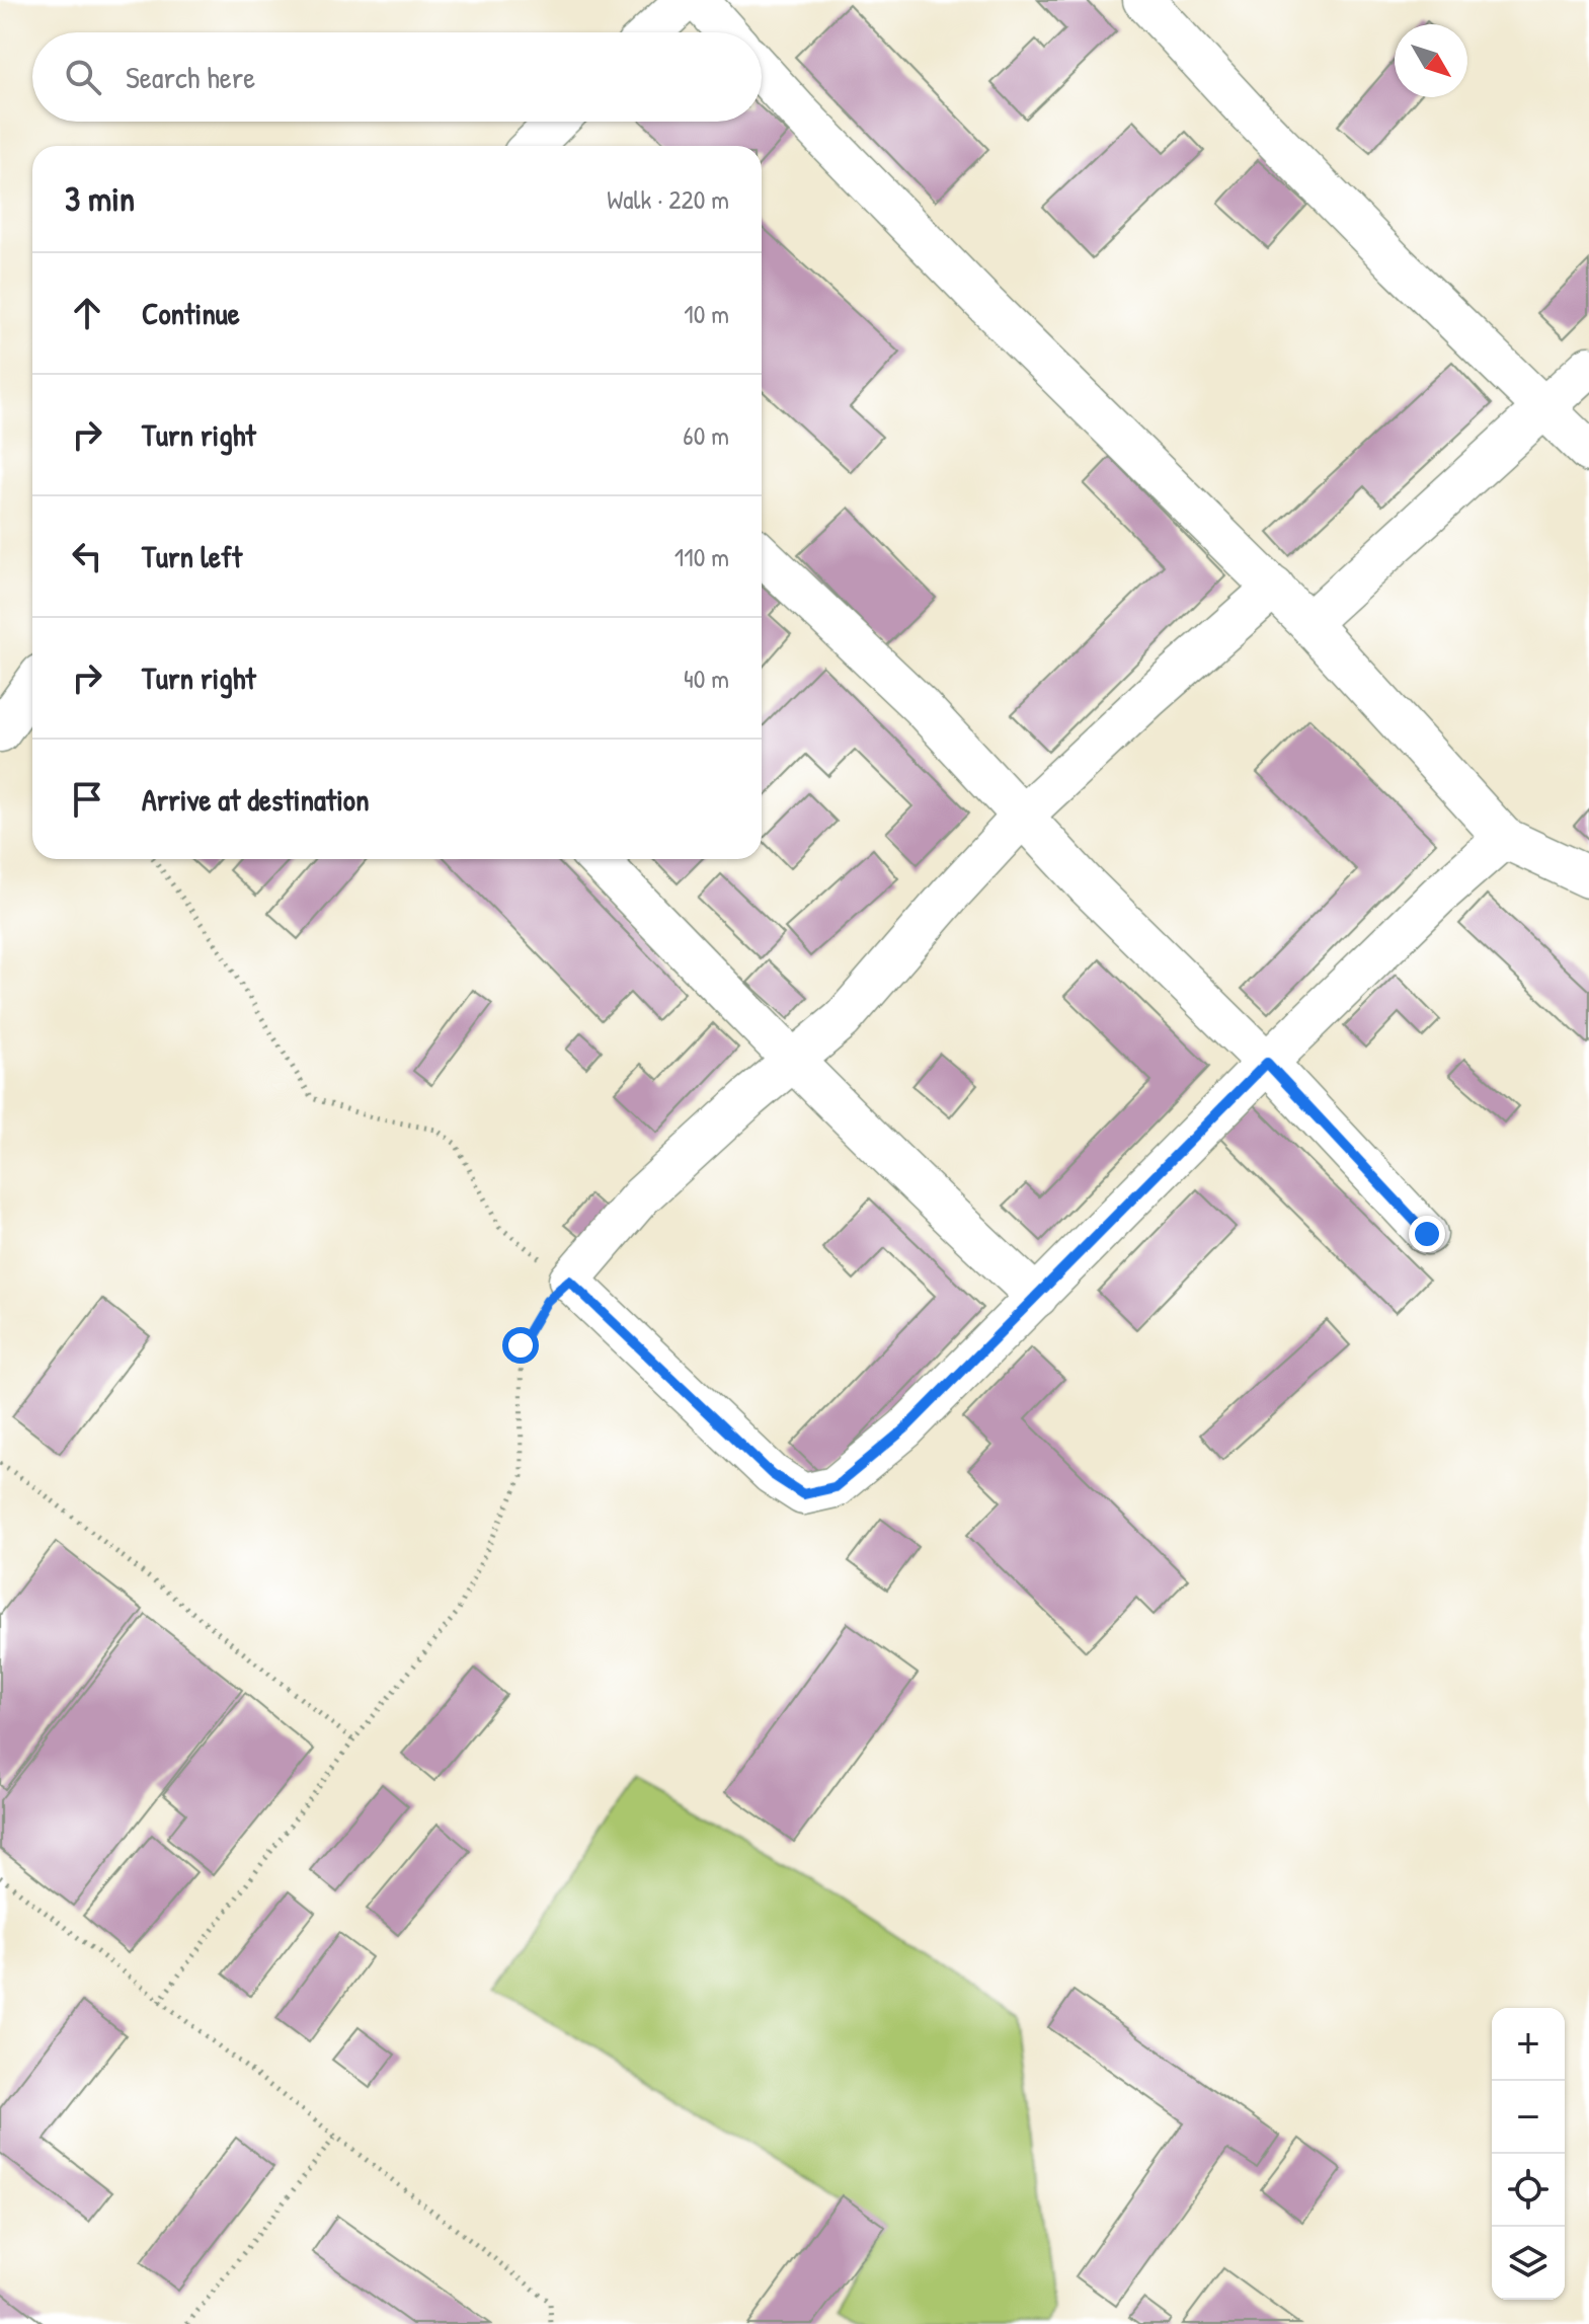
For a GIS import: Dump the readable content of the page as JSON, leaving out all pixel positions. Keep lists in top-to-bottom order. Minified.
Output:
{"north":"bottom right","page":{"search":"Search here","heading":["3 min","Walk · 220 m"],"list":[["Continue","10 m"],["Turn right","60 m"],["Turn left","110 m"],["Turn right","40 m"],"Arrive at destination"],"map_buttons":["+","−"]}}
